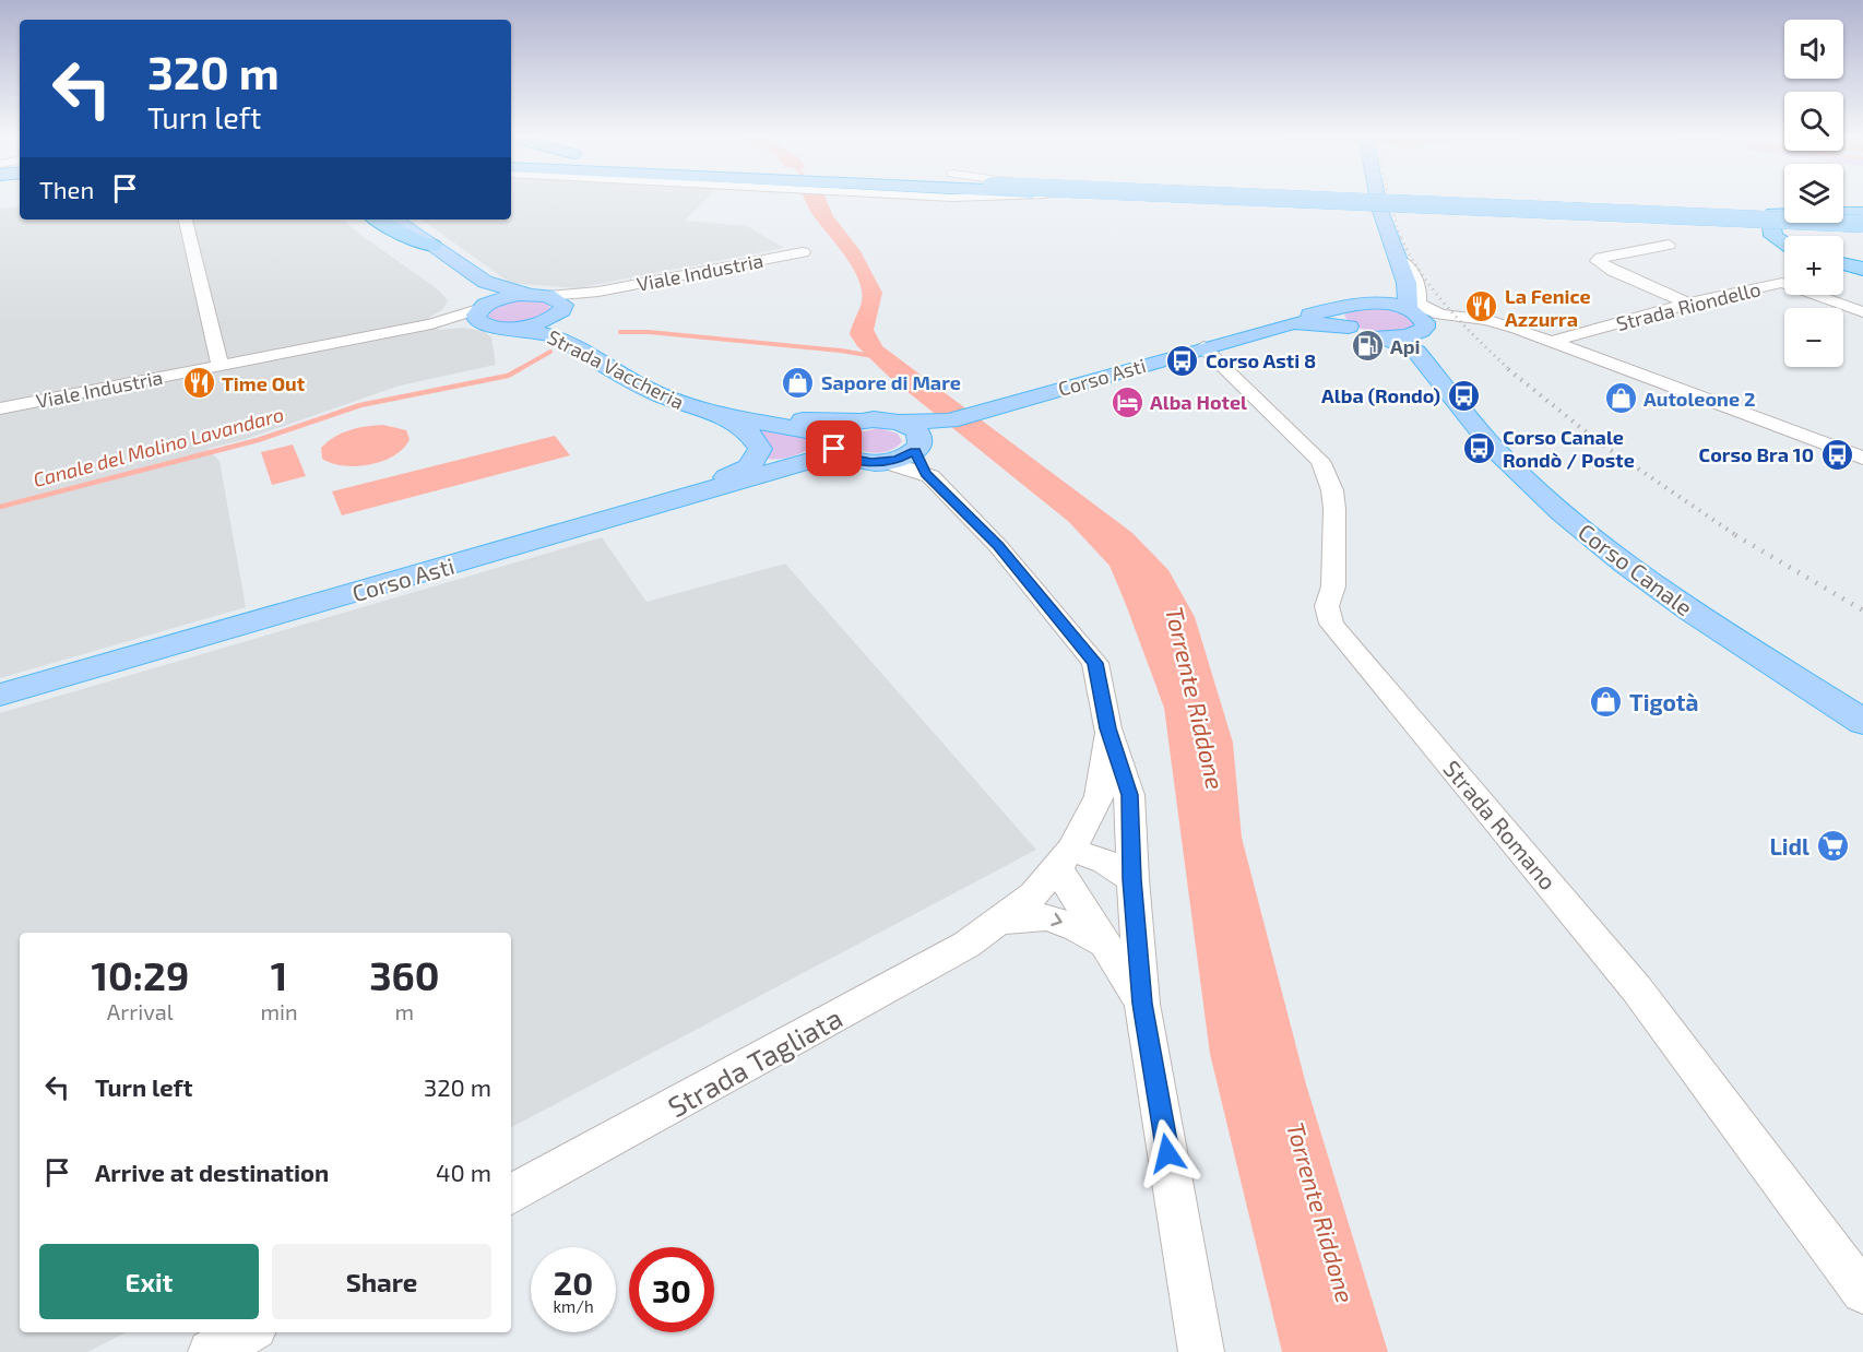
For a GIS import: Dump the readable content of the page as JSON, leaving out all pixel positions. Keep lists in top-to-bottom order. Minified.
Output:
{"streets":{"main road":["Strada Vaccheria","Corso Asti","Corso Canale"],"street":["Viale Industria","Strada Riondello","Strada Romano","Strada Tagliata"]},"crossings":[["Viale Industria","Strada Vaccheria"],["Strada Vaccheria","Corso Asti"],["Corso Asti","Strada Romano"]],"water":["Canale del Molino Lavandaro","Torrente Riddone"],"places":{"restaurant":["La Fenice Azzurra","Time Out"],"fuel station":["Api"],"bus stop":["Corso Asti 8","Alba (Rondo)","Corso Canale Rondò / Poste","Corso Bra 10"],"shop":["Sapore di Mare","Autoleone 2","Tigotà"],"hotel":["Alba Hotel"],"supermarket":["Lidl"]},"page":{"map_buttons":["+","−"],"turn":["320 m","Turn left"],"then":"Then","eta":["10:29","Arrival","1","min","360","m"],"list":[{"name":"Turn left","value":"320 m"},{"name":"Arrive at destination","value":"40 m"}],"buttons":["Exit","Share"],"speed":"20 km/h","limit":"30"}}
